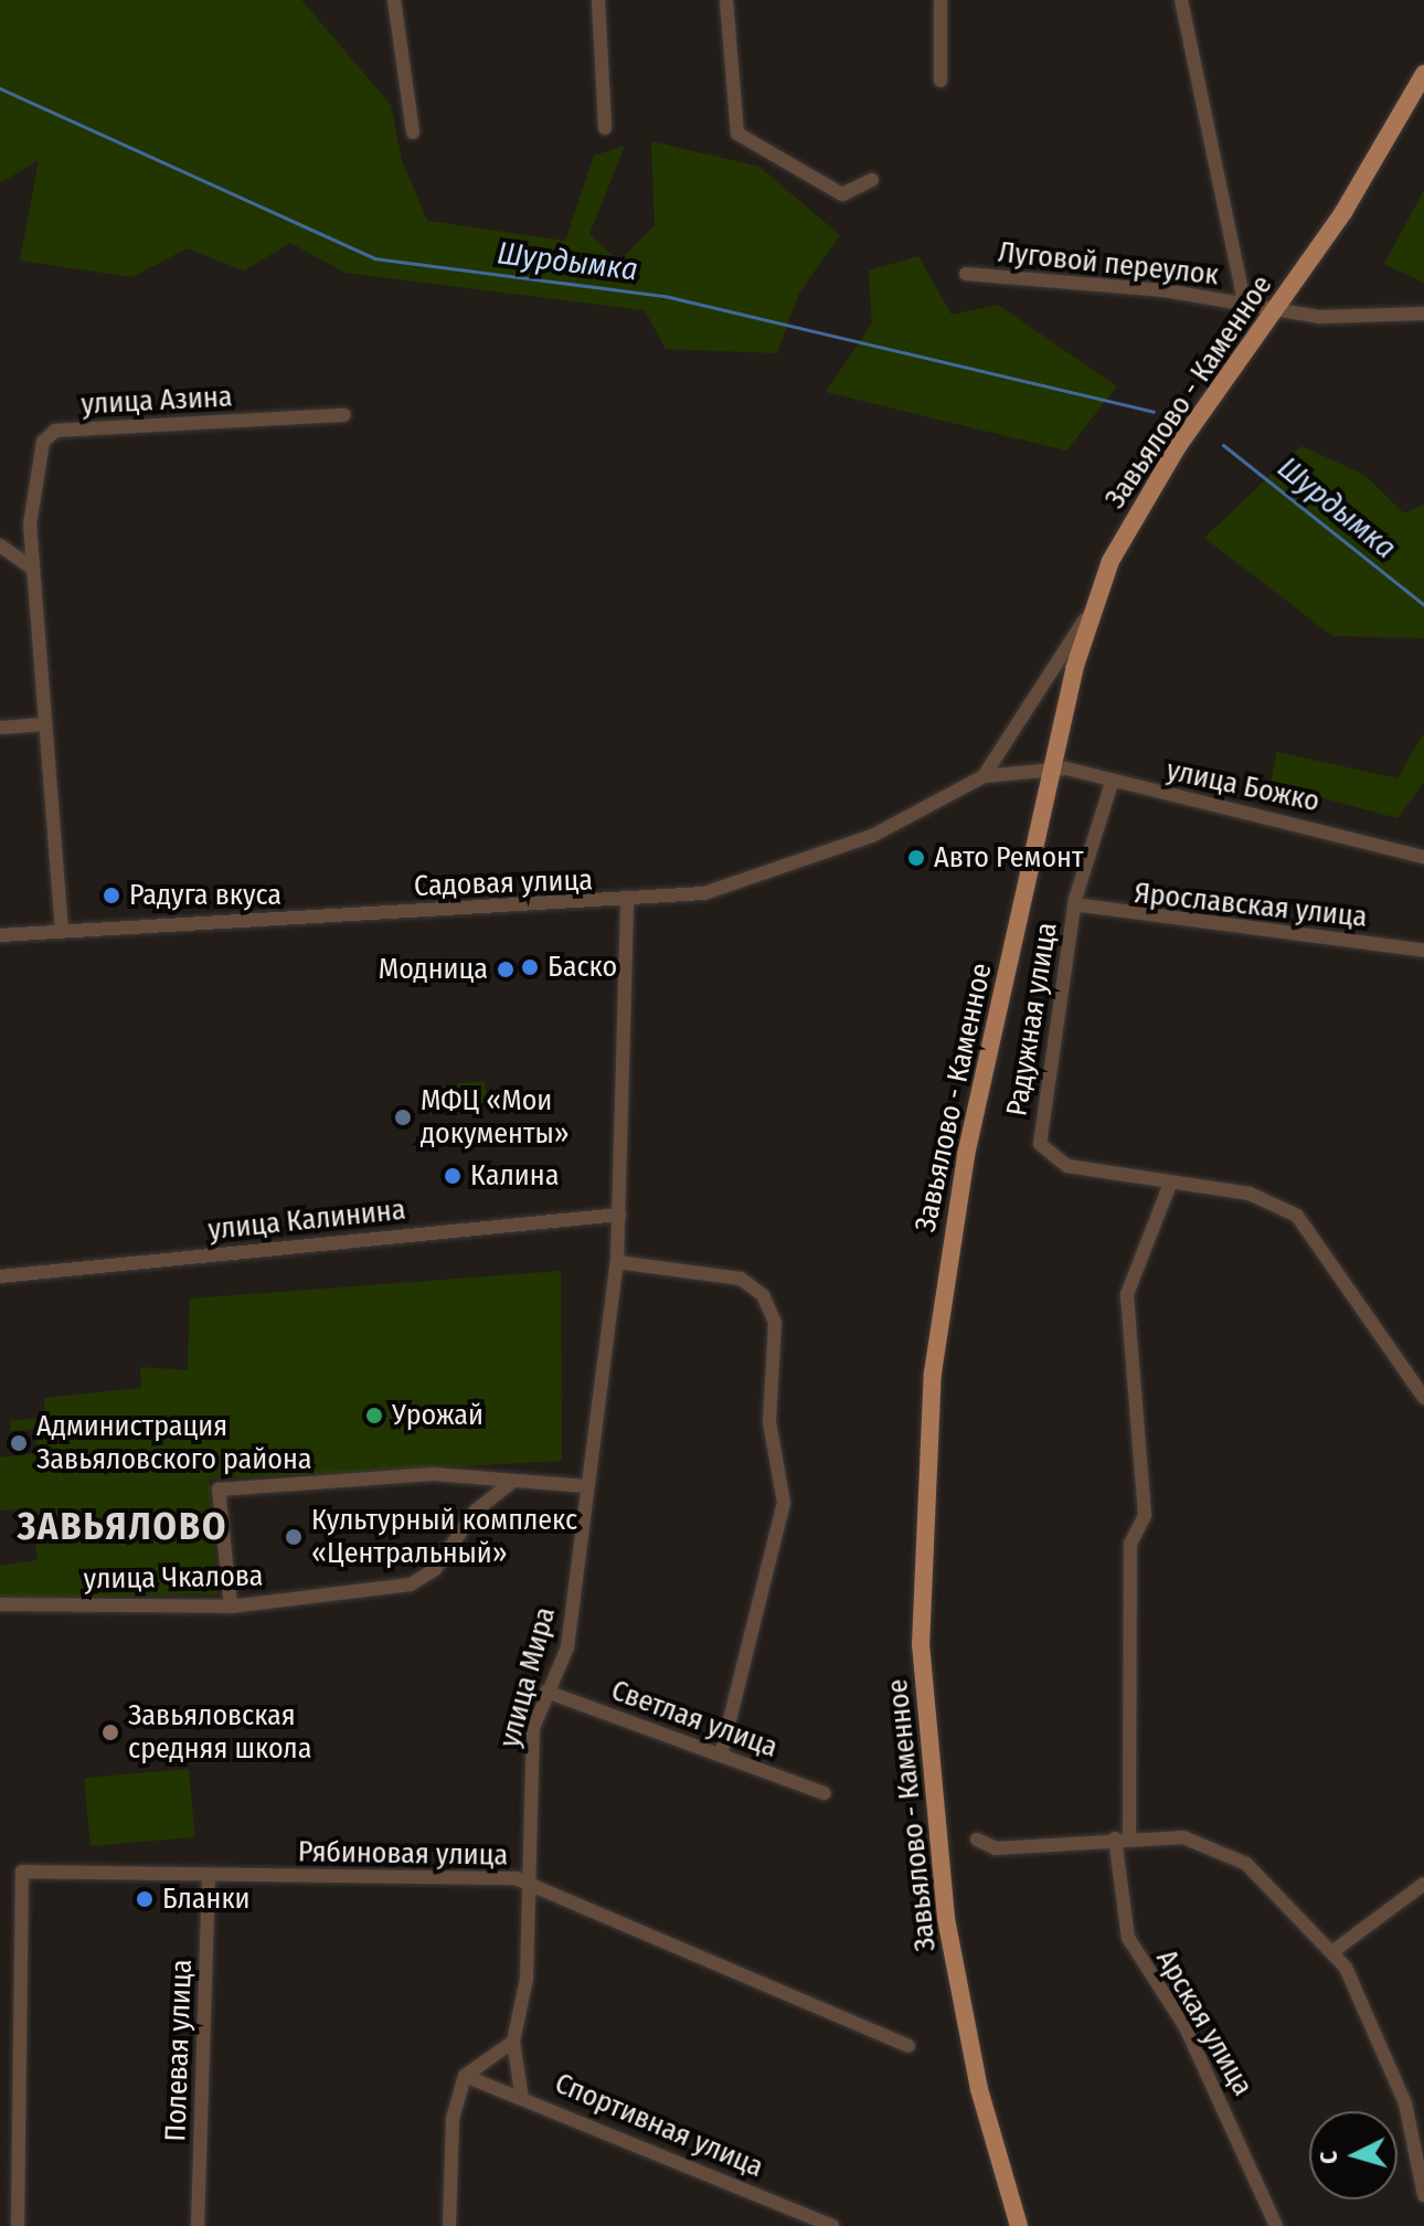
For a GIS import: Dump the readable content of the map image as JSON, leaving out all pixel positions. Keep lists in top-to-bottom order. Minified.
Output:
{"streets":{"main road":["Завьялово - Каменное"],"street":["Луговой переулок","улица Азина","улица Божко","Садовая улица","Ярославская улица","Радужная улица","улица Калинина","улица Чкалова","улица Мира","Светлая улица","Рябиновая улица","Арская улица","Полевая улица","Спортивная улица"]},"crossings":[["Луговой переулок","Завьялово - Каменное"],["Завьялово - Каменное","улица Божко"],["улица Азина","Садовая улица"],["улица Божко","Садовая улица"],["улица Божко","Радужная улица"],["Садовая улица","улица Мира"],["Ярославская улица","Радужная улица"],["Радужная улица","Арская улица"],["улица Калинина","улица Мира"],["улица Мира","Светлая улица"],["улица Мира","Рябиновая улица"],["улица Мира","Спортивная улица"],["Рябиновая улица","Полевая улица"]],"districts":["ЗАВЬЯЛОВО"],"water":["Шурдымка"],"places":["Авто Ремонт","Радуга вкуса","Баско","Модница","МФЦ «Мои документы»","Калина","Урожай","Администрация Завьяловского района","Культурный комплекс «Центральный»","Завьяловская средняя школа","Бланки"],"north":"left"}
